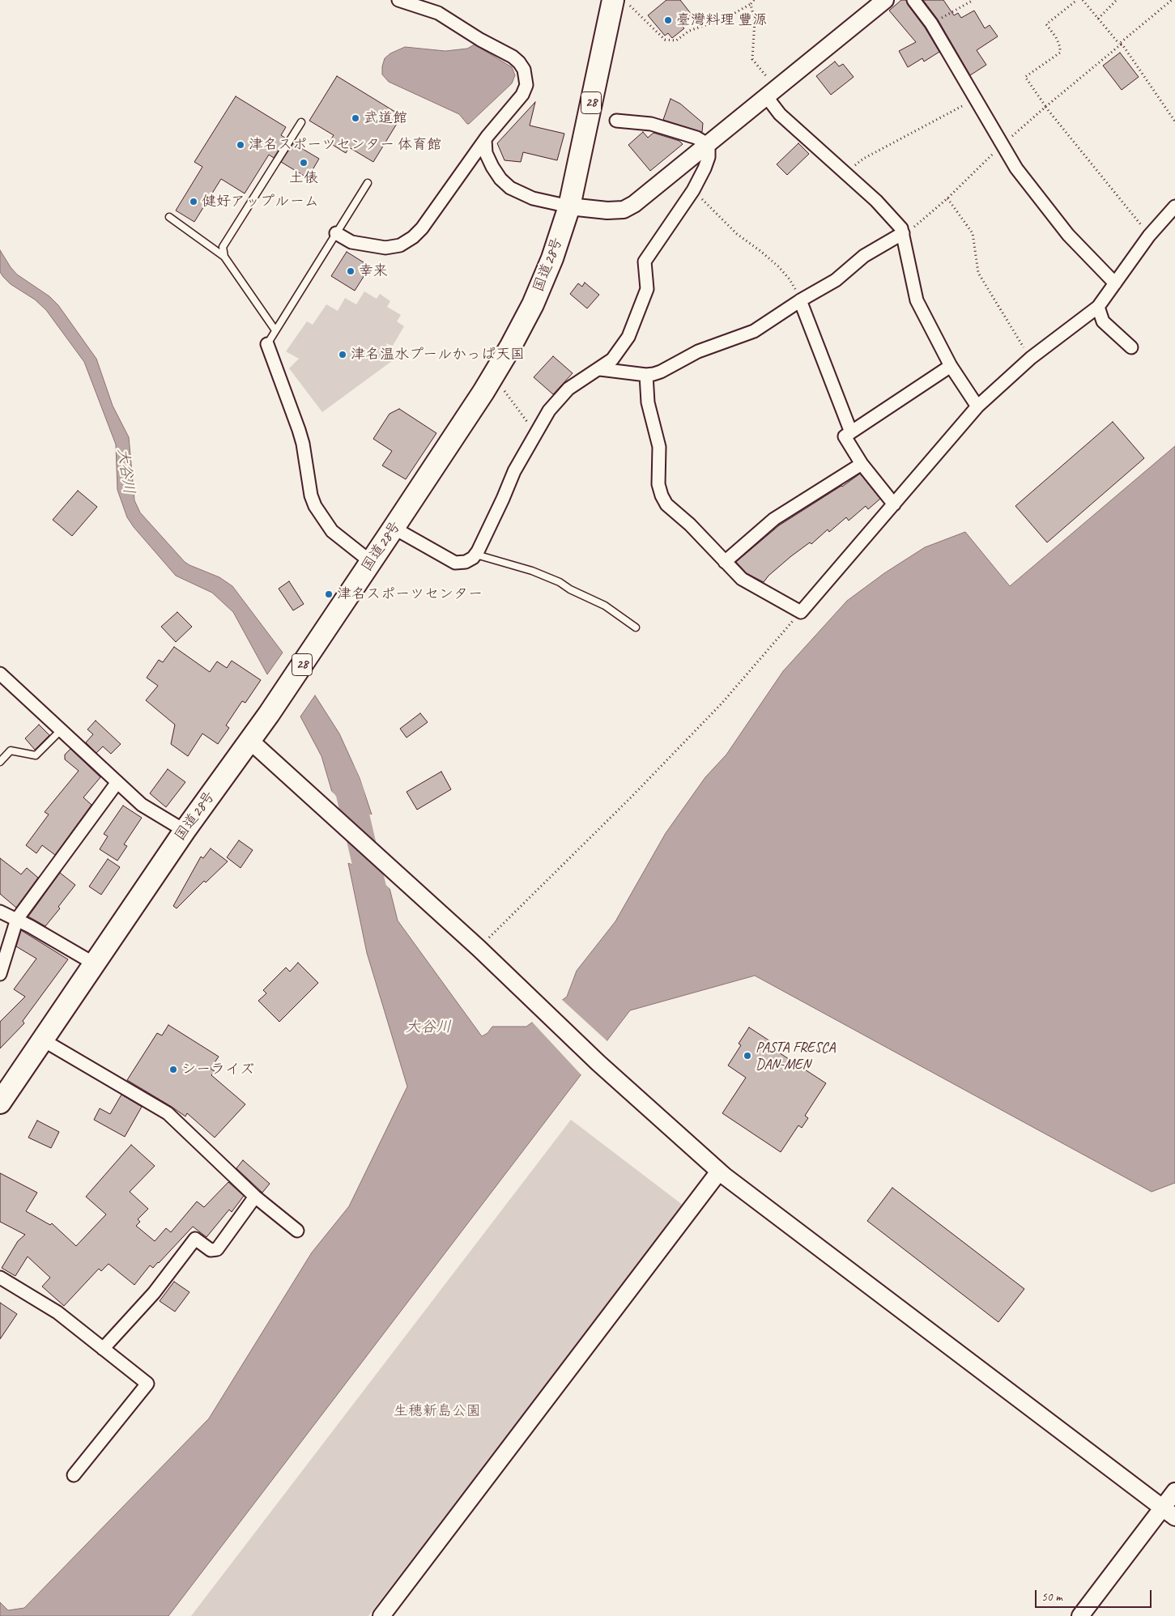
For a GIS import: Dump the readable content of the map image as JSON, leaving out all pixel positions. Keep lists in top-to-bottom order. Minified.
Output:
{"streets":{"highway":["28","国道28号"]},"water":["大谷川"],"parks":["生穂新島公園"],"places":["臺灣料理 豐源","武道館","津名スポーツセンター 体育館","土俵","健好アップルーム","幸来","津名温水プールかっぱ天国","津名スポーツセンター","PASTA FRESCA DAN-MEN","シーライズ"],"scale_bar":"50 m"}
